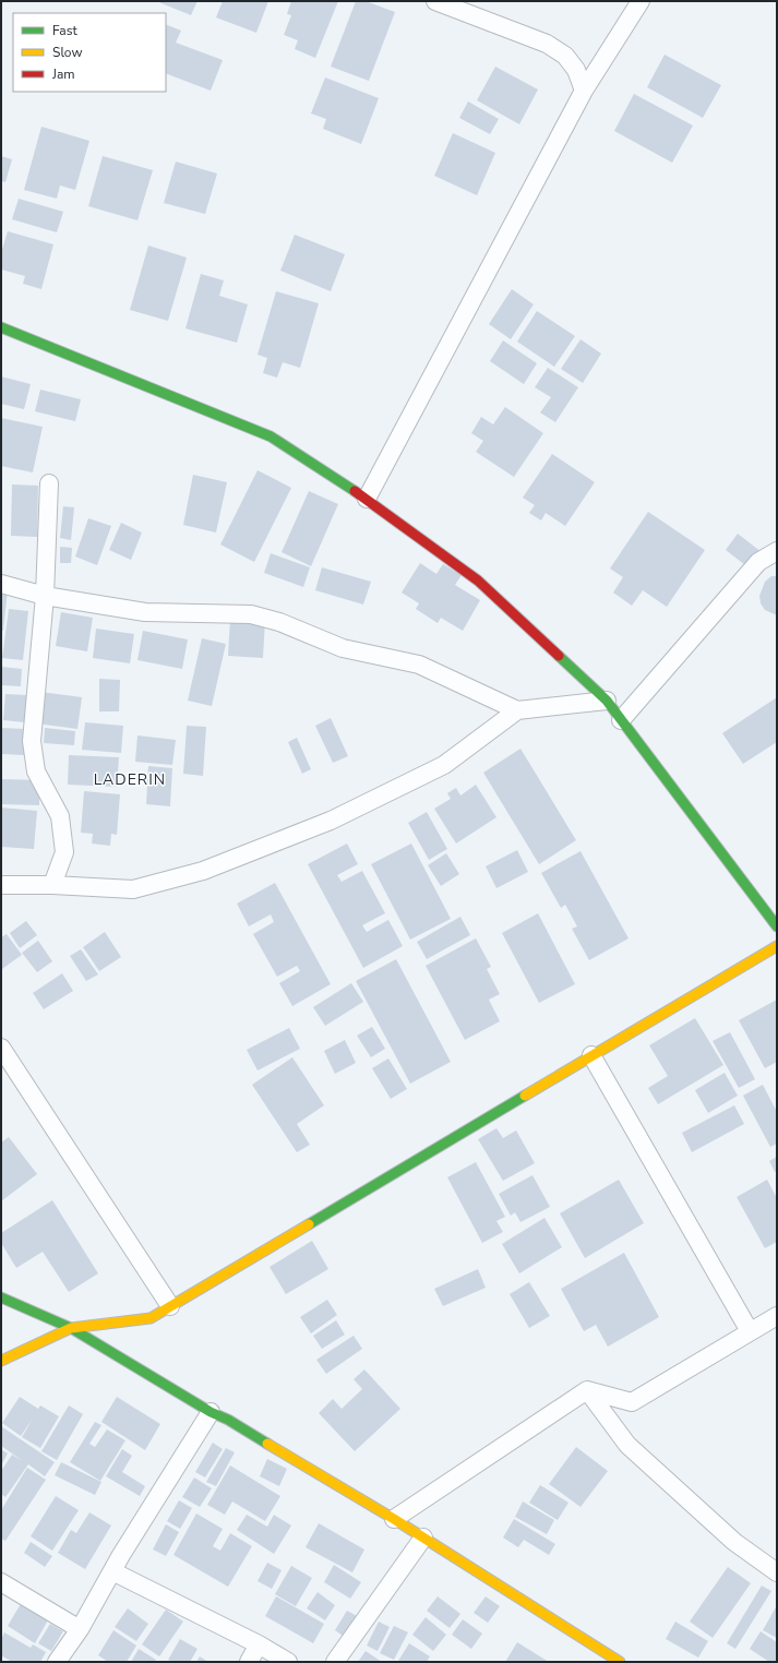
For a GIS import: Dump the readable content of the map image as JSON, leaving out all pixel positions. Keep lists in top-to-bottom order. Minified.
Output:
{"districts":["LADERIN"],"legend":["Fast","Slow","Jam"]}
